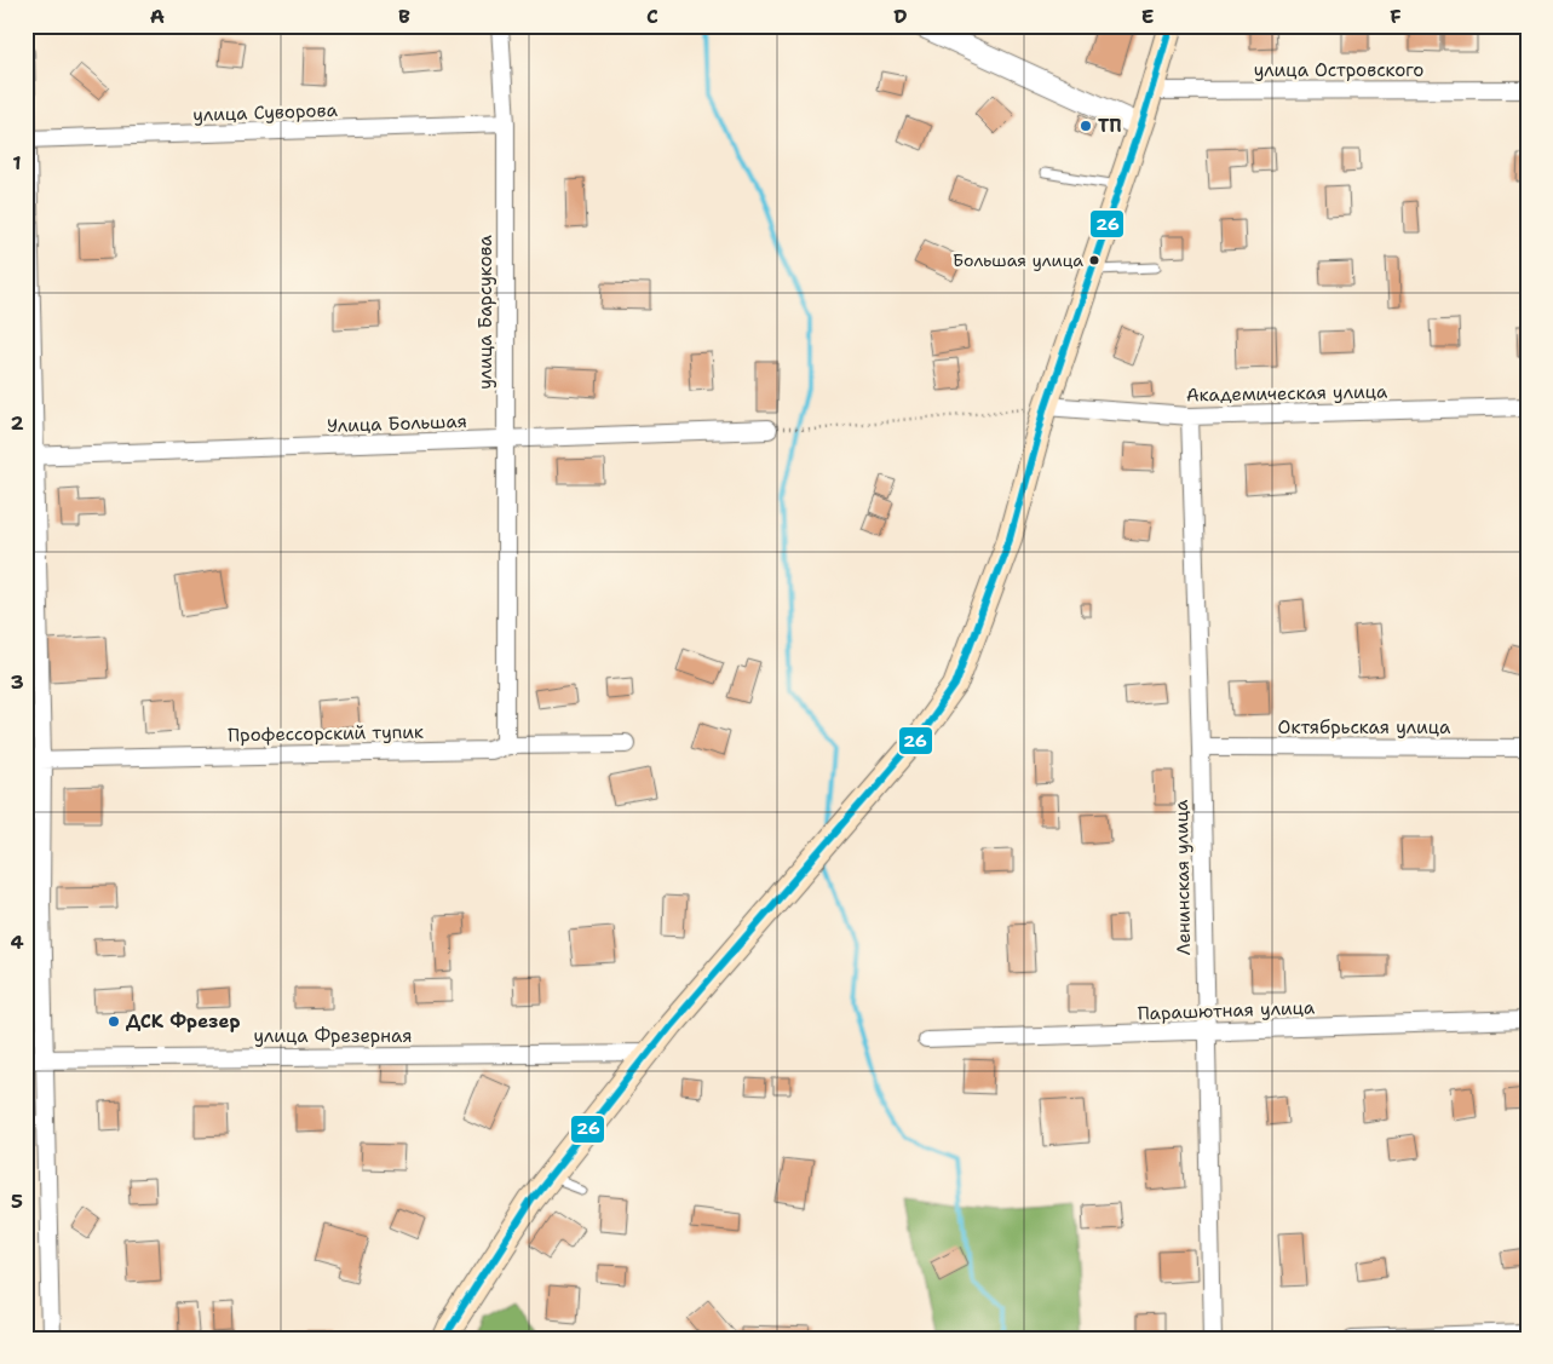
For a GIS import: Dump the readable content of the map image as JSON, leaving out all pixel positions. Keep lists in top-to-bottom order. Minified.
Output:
{"streets":{"street":["улица Островского","улица Суворова","улица Барсукова","Академическая улица","Улица Большая","Октябрьская улица","Профессорский тупик","Ленинская улица","Парашютная улица","улица Фрезерная"]},"crossings":[["улица Суворова","улица Барсукова"],["улица Барсукова","Улица Большая"],["улица Барсукова","Профессорский тупик"],["Академическая улица","Ленинская улица"],["Октябрьская улица","Ленинская улица"],["Ленинская улица","Парашютная улица"]],"places":["ТП","Большая улица","ДСК Фрезер"],"lines":["transit line 26"],"grid":{"columns":["A","B","C","D","E","F"],"rows":["1","2","3","4","5"]}}
